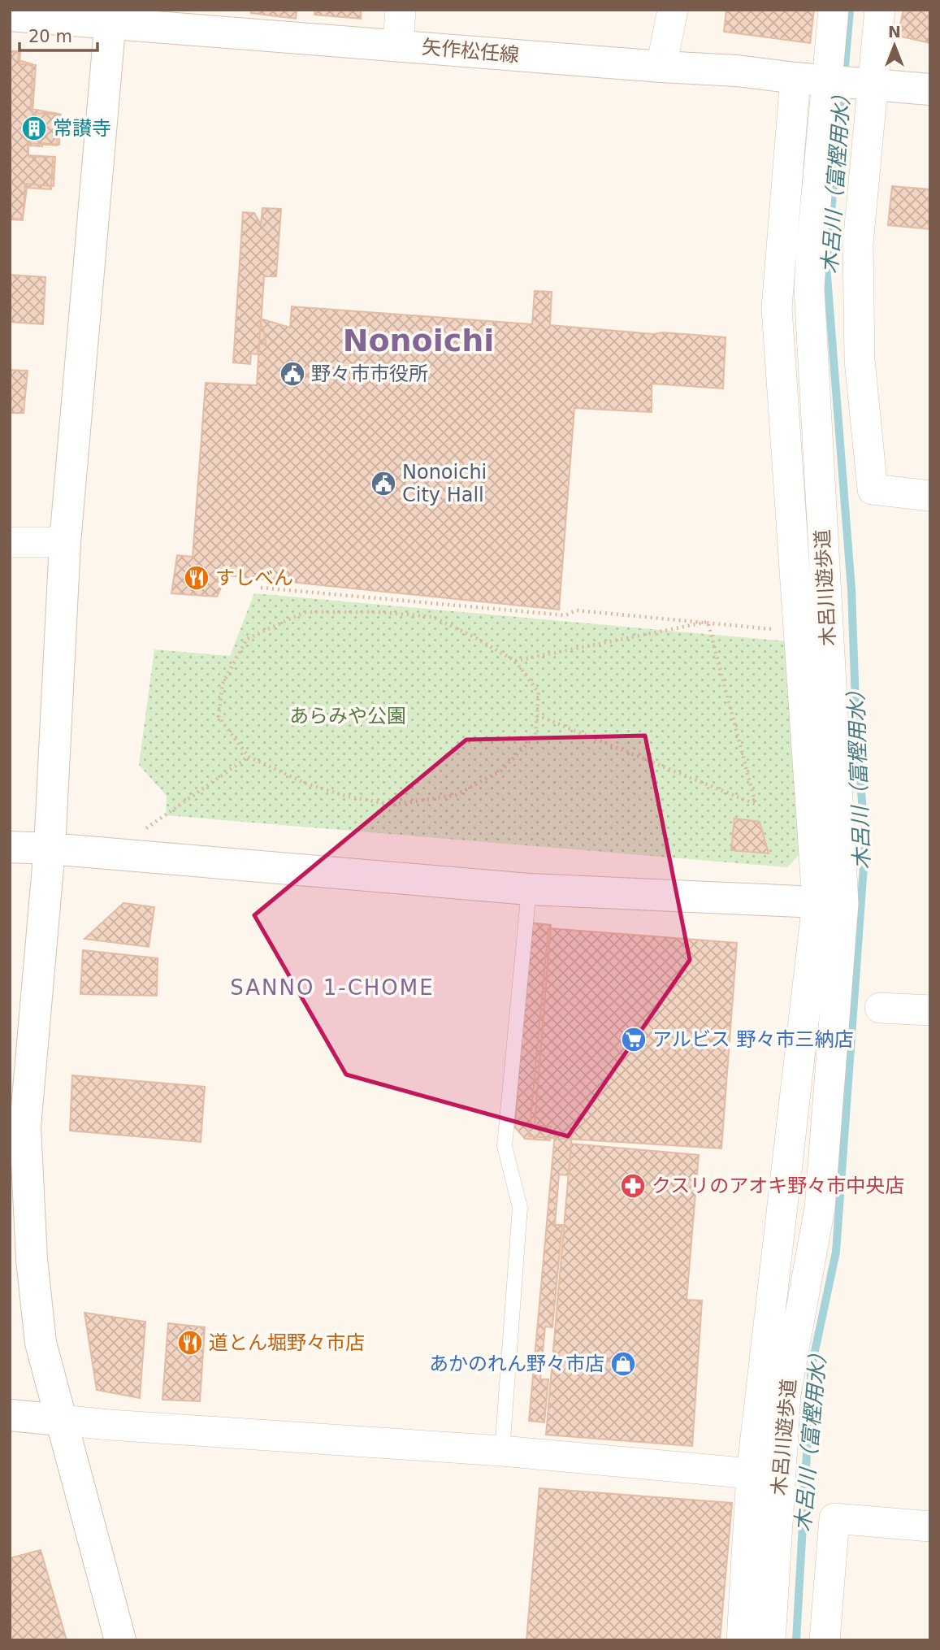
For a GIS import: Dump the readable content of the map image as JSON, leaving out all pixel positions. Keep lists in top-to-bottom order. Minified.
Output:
{"streets":{"street":["矢作松任線","木呂川遊歩道"]},"crossings":[["矢作松任線","木呂川遊歩道"]],"districts":["Nonoichi","SANNO 1-CHOME"],"water":["木呂川（富樫用水）"],"parks":["あらみや公園"],"places":{"building":["常讃寺"],"public building":["野々市市役所","Nonoichi City Hall"],"restaurant":["すしべん","道とん堀野々市店"],"supermarket":["アルビス 野々市三納店"],"pharmacy":["クスリのアオキ野々市中央店"],"shop":["あかのれん野々市店"]},"scale_bar":"20 m","north":"top"}
